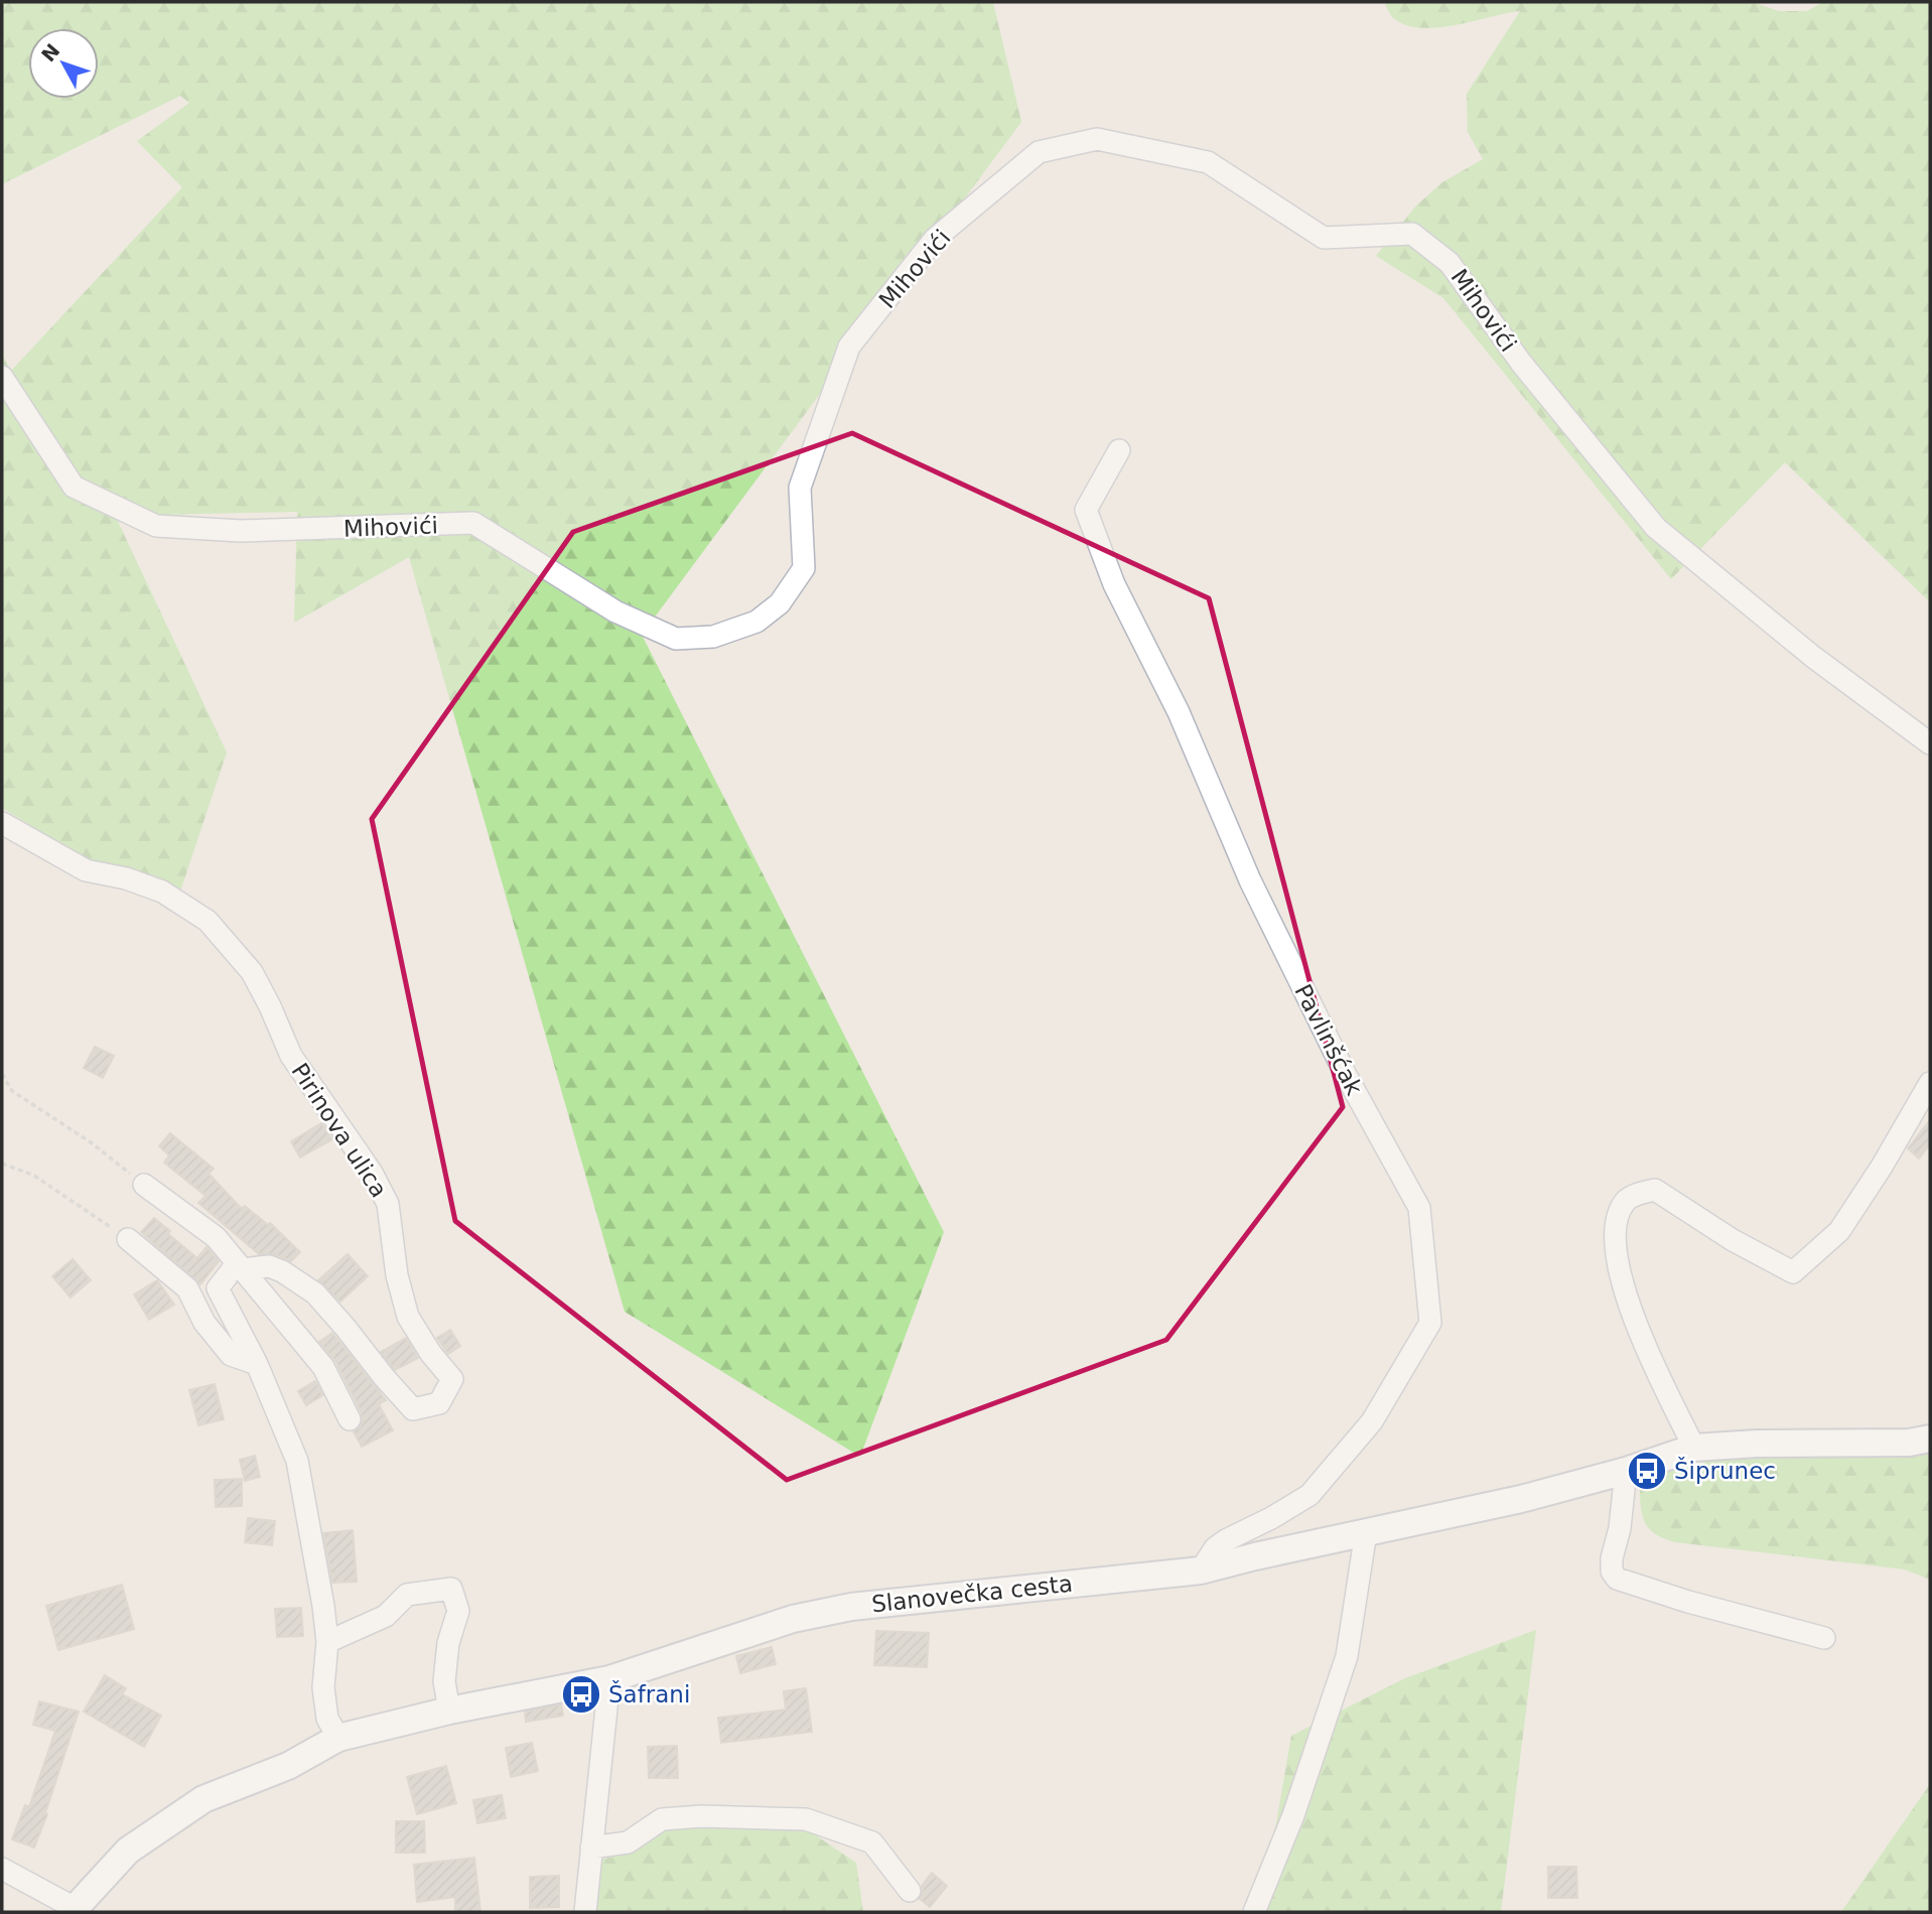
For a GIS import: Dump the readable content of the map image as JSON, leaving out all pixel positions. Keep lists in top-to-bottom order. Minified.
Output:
{"streets":{"street":["Mihovići","Pavlinšćak","Pirinova ulica","Slanovečka cesta"]},"crossings":[["Pavlinšćak","Slanovečka cesta"]],"places":{"bus stop":["Šiprunec","Šafrani"]},"north":"top left"}
